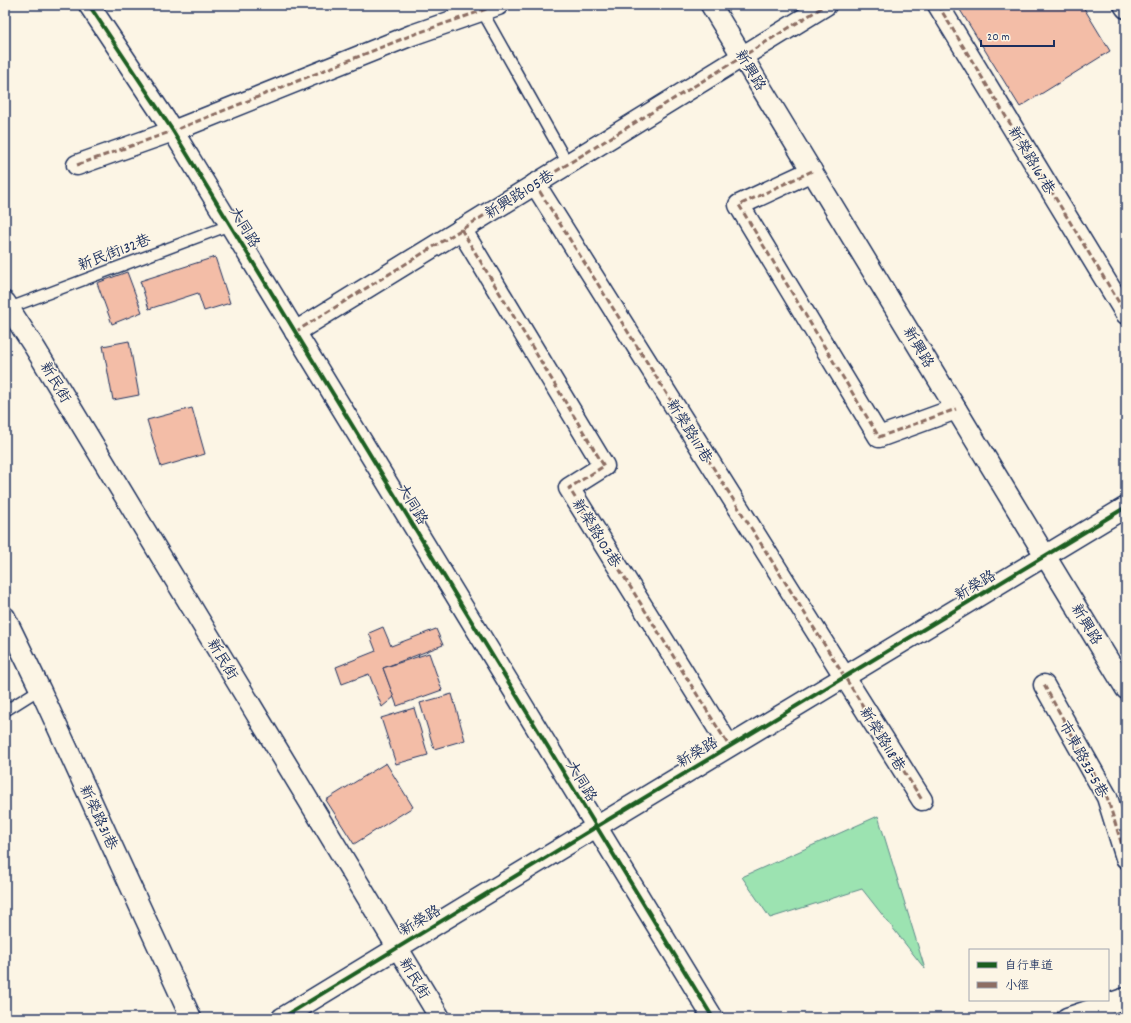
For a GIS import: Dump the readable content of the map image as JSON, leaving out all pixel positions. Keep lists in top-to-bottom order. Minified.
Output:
{"streets":{"street":["新興路","新榮路167巷","新興路105巷","大同路","新民街","新榮路117巷","新榮路103巷","新榮路","新榮路118巷","市東路33-5巷","新榮路31巷"],"lane":["新民街132巷"]},"crossings":[["新興路","新興路105巷"],["新興路","新榮路"],["新興路105巷","大同路"],["新興路105巷","新榮路117巷"],["新興路105巷","新榮路103巷"],["大同路","新民街132巷"],["大同路","新榮路"],["新民街132巷","新民街"],["新民街","新榮路"],["新榮路117巷","新榮路"],["新榮路117巷","新榮路118巷"],["新榮路103巷","新榮路"],["新榮路","新榮路118巷"]],"legend":["自行車道","小徑"],"scale_bar":"20 m"}
